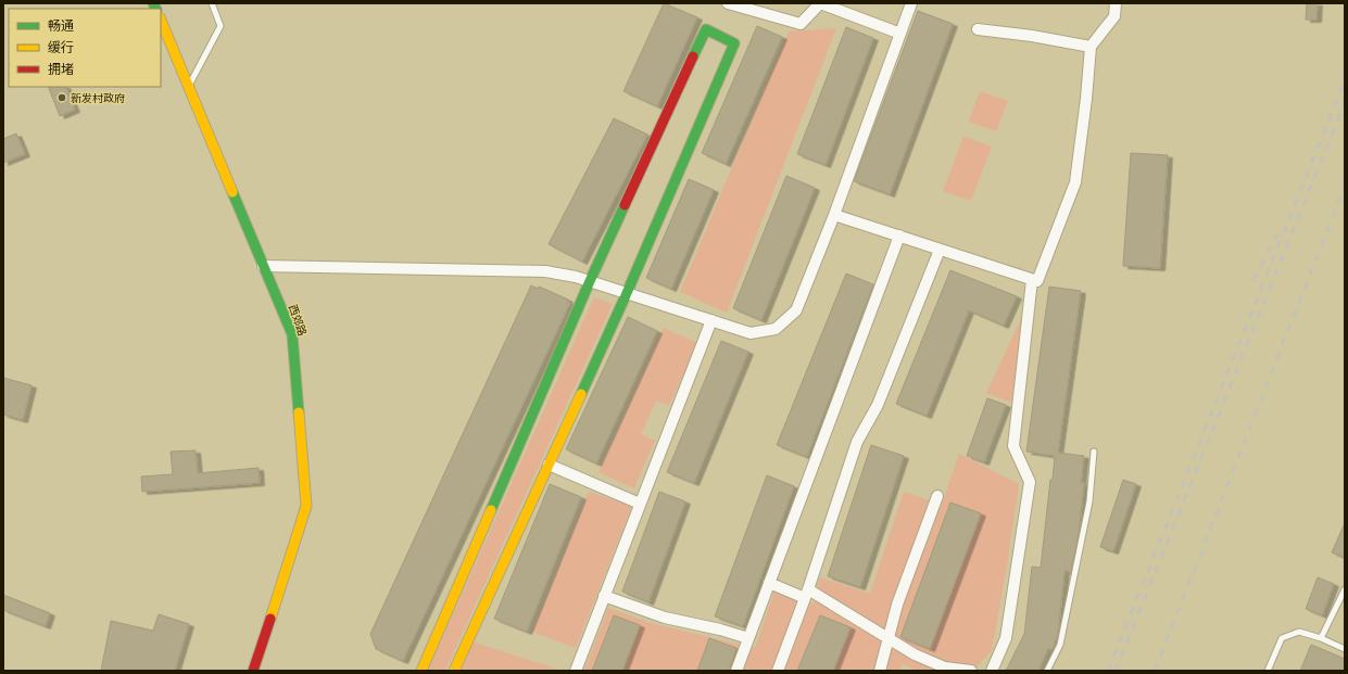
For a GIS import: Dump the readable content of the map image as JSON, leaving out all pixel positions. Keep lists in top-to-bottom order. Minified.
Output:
{"streets":{"street":["西郊路"]},"places":["新发村政府"],"legend":["畅通","缓行","拥堵"]}
